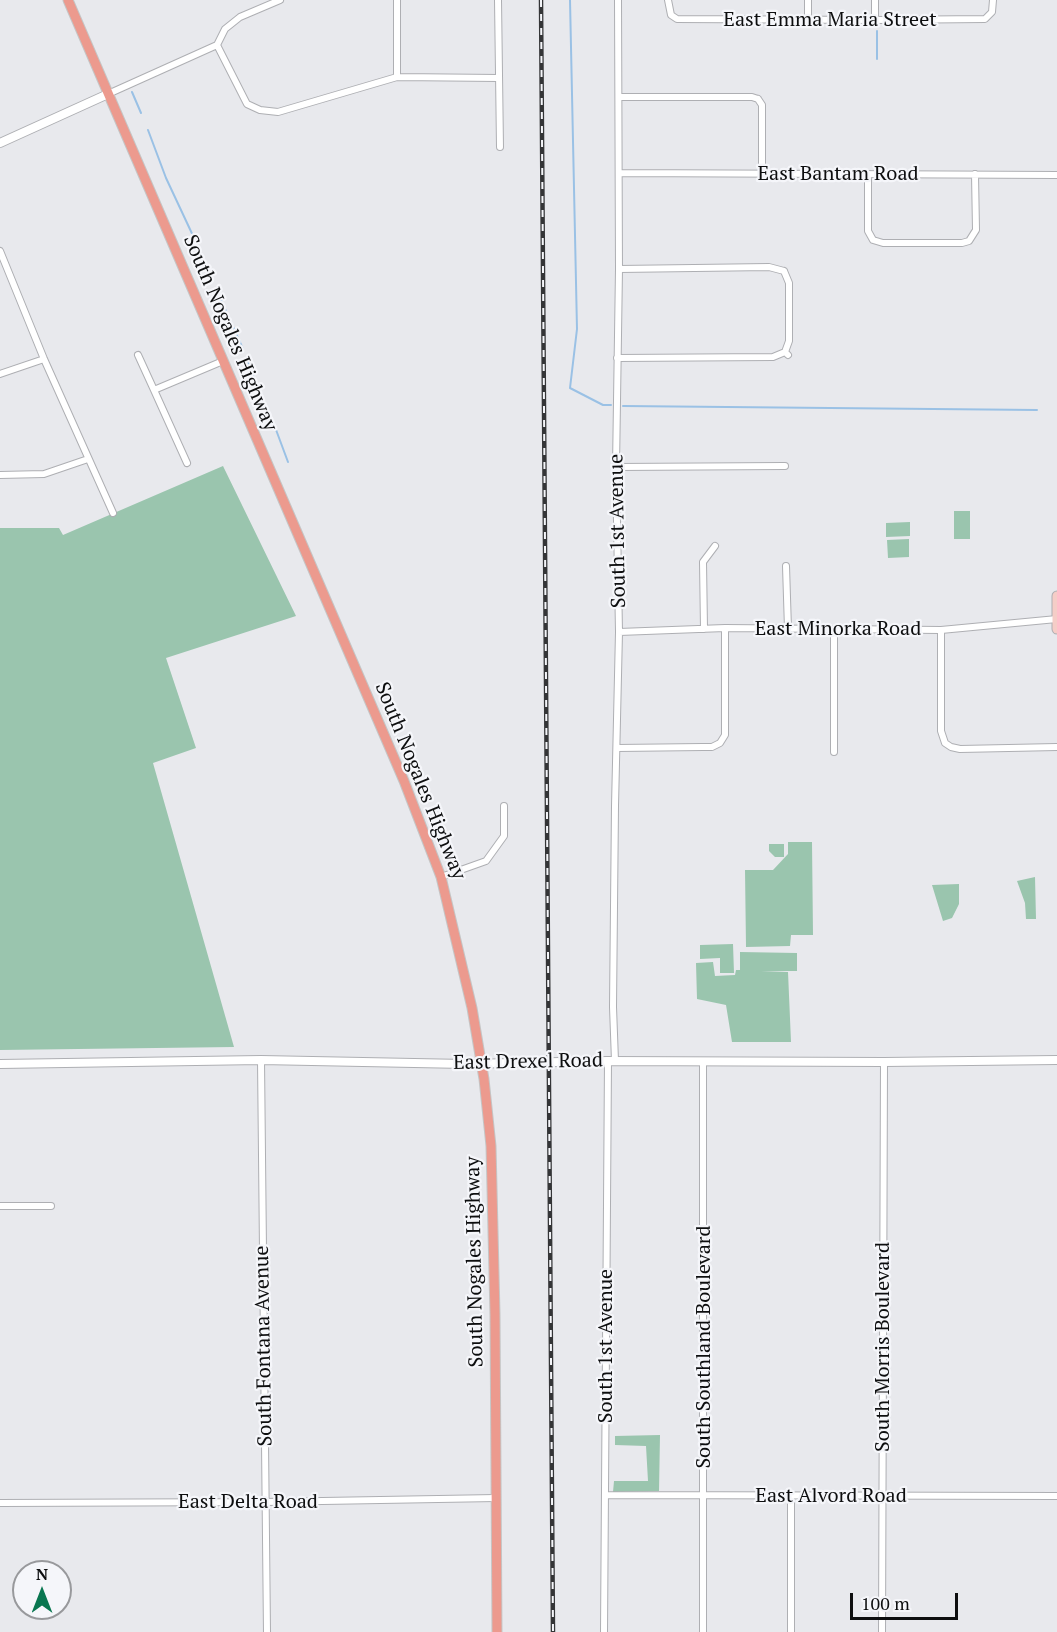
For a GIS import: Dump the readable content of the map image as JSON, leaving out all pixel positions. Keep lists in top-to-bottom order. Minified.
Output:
{"streets":{"main road":["South Nogales Highway"],"street":["East Emma Maria Street","East Bantam Road","South 1st Avenue","East Minorka Road","East Drexel Road","South Fontana Avenue","South Southland Boulevard","South Morris Boulevard","East Alvord Road","East Delta Road"]},"crossings":[["East Bantam Road","South 1st Avenue"],["South Nogales Highway","East Drexel Road"],["South Nogales Highway","East Delta Road"],["South 1st Avenue","East Minorka Road"],["South 1st Avenue","East Drexel Road"],["South 1st Avenue","East Alvord Road"],["East Drexel Road","South Fontana Avenue"],["East Drexel Road","South Southland Boulevard"],["East Drexel Road","South Morris Boulevard"],["South Fontana Avenue","East Delta Road"],["South Southland Boulevard","East Alvord Road"],["South Morris Boulevard","East Alvord Road"]],"scale_bar":"100 m","north":"top"}
